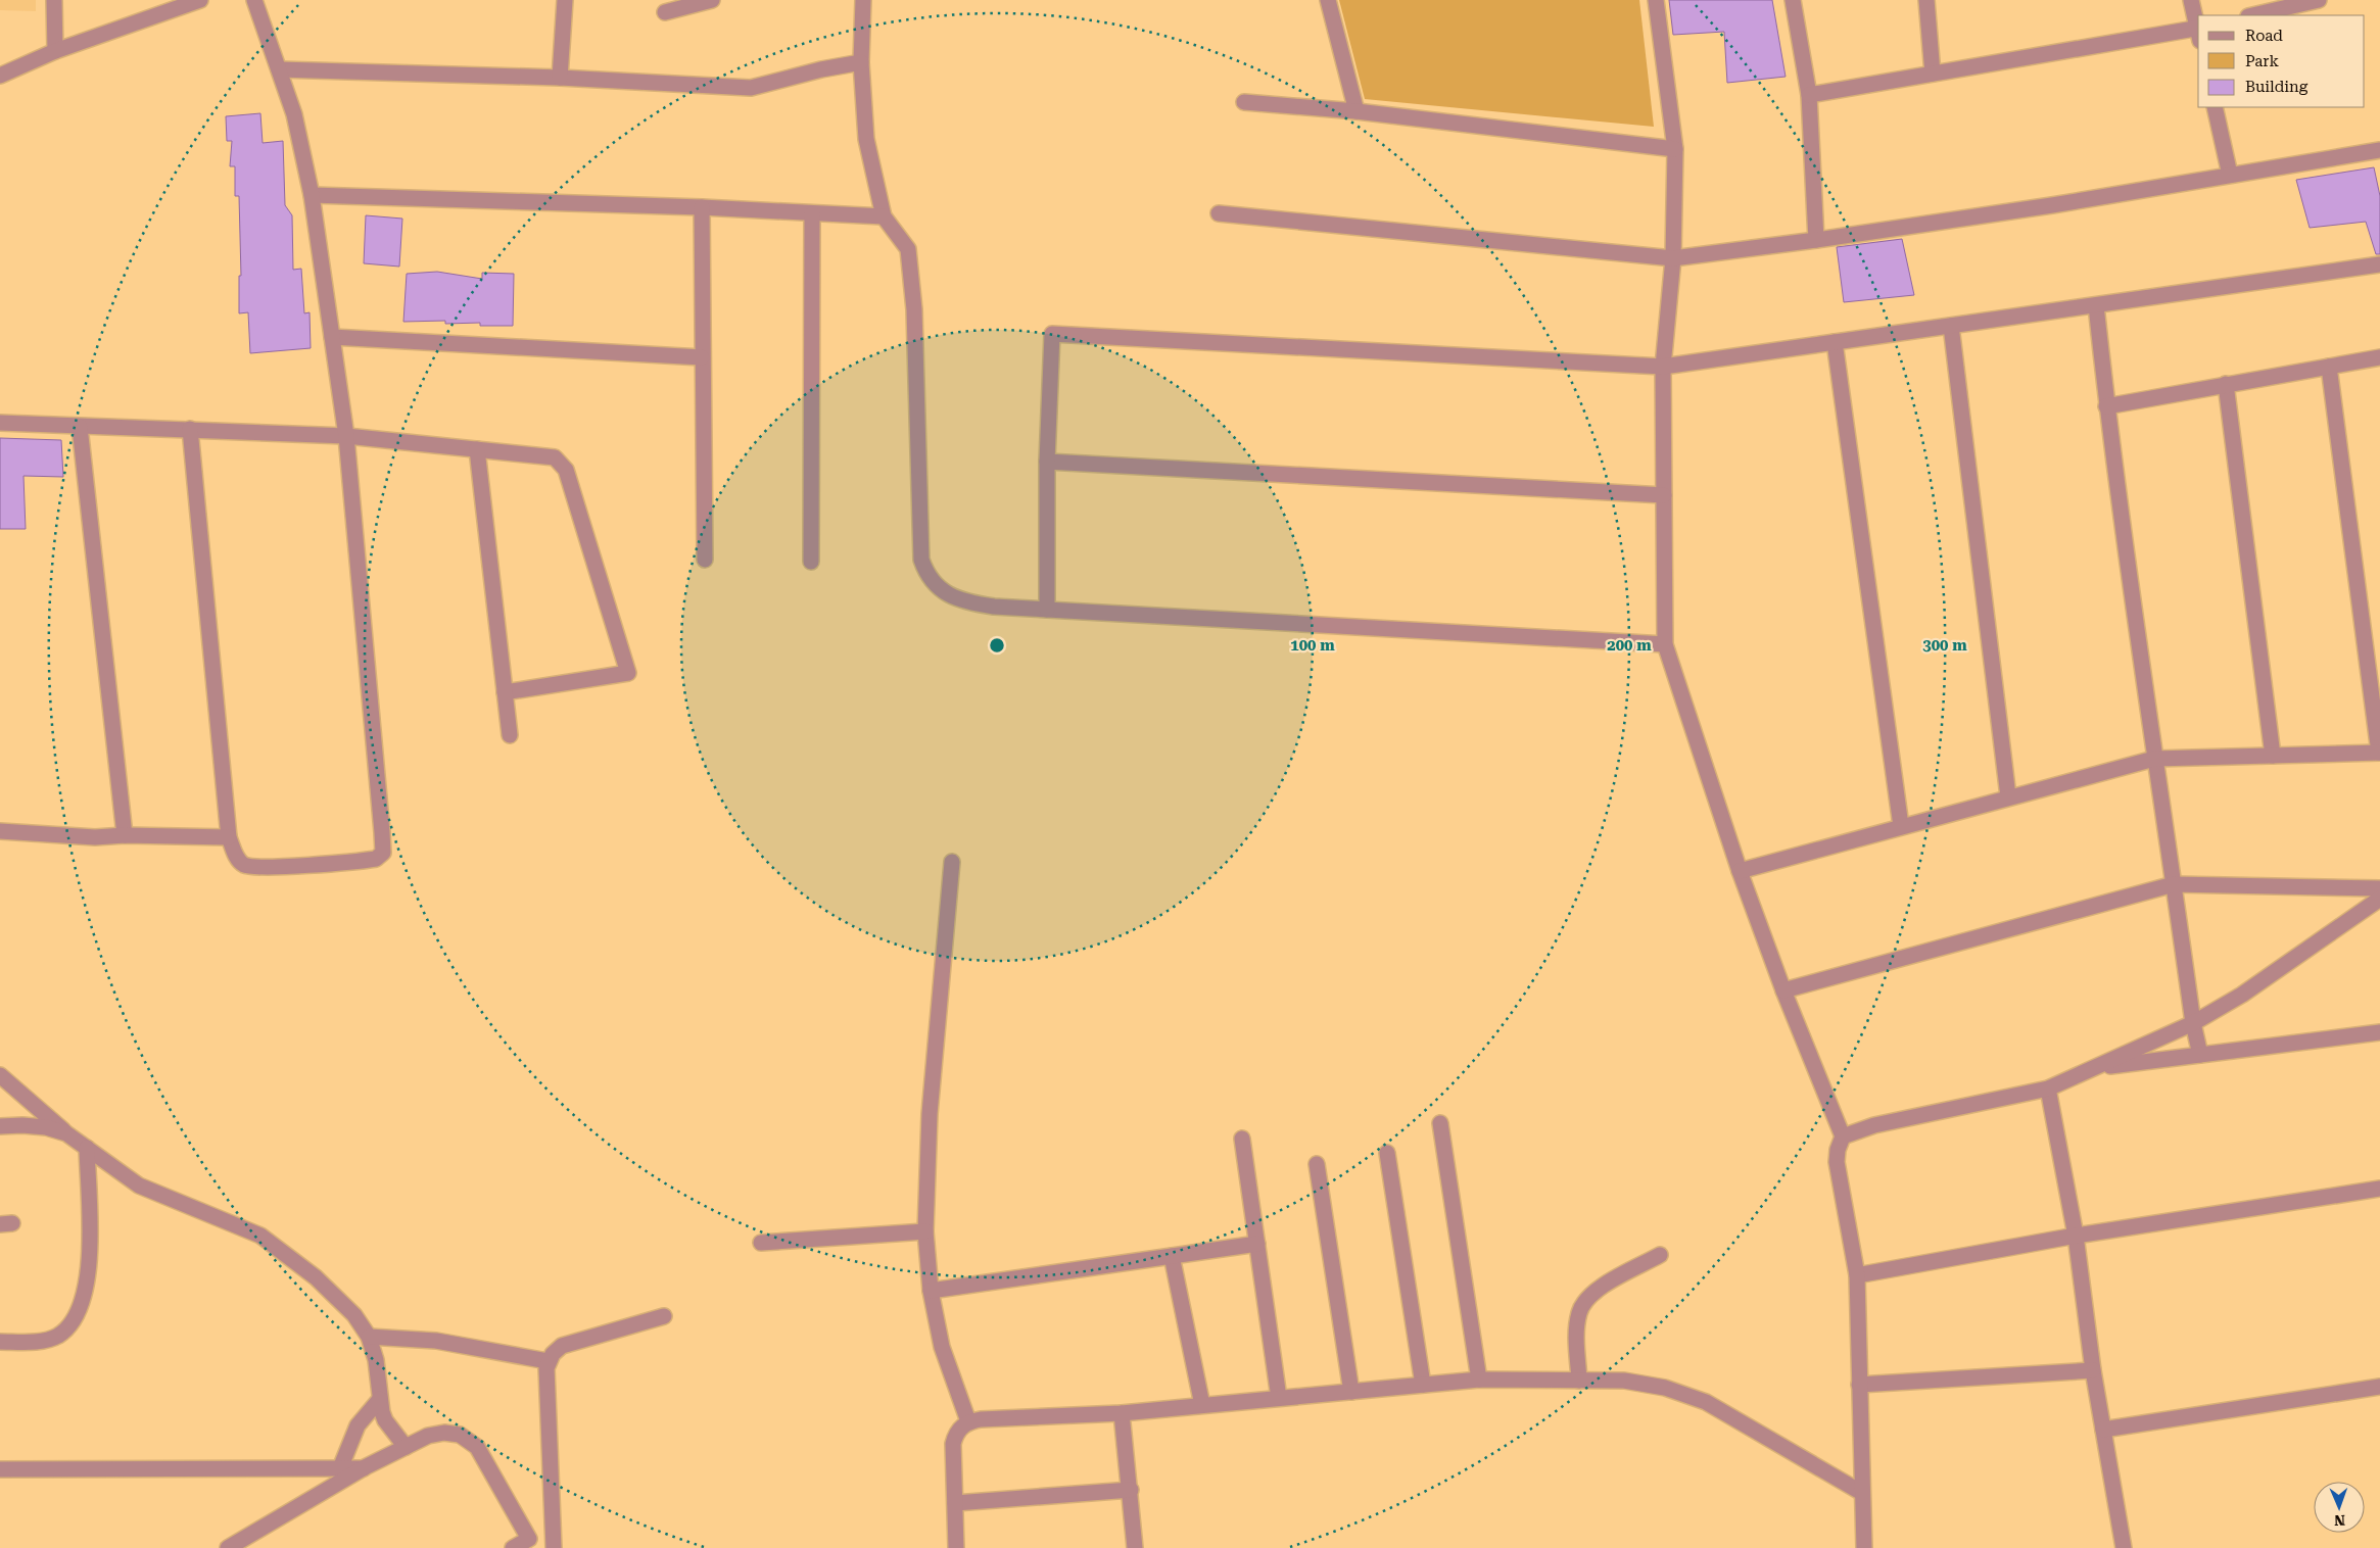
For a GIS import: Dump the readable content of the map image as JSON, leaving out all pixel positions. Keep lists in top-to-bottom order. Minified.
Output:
{"legend":["Road","Park","Building"],"north":"bottom","rings":["100 m","200 m","300 m"]}
